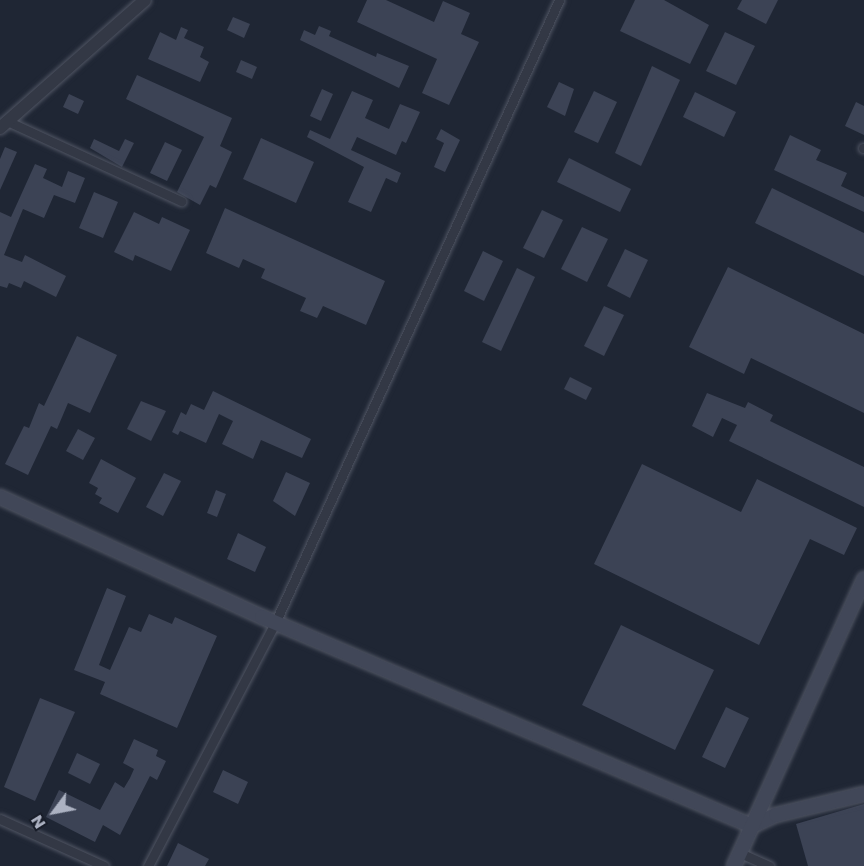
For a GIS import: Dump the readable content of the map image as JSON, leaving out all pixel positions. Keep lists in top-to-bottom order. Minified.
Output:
{"north":"bottom left"}
